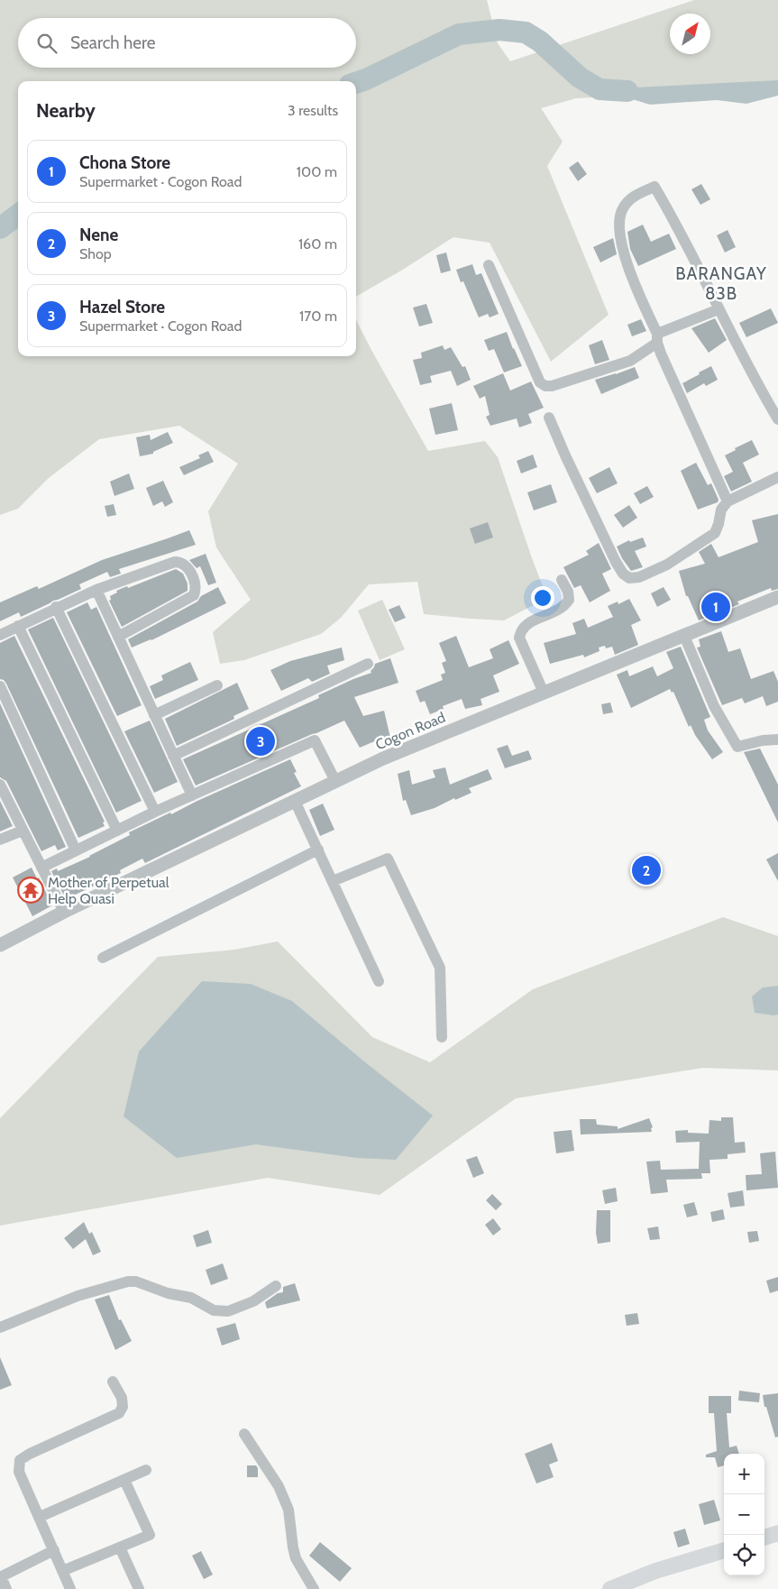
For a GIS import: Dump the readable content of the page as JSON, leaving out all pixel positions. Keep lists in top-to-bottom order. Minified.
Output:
{"streets":{"street":["Cogon Road"]},"districts":["BARANGAY 83B"],"places":{"temple":["Mother of Perpetual Help Quasi"]},"north":"top right","page":{"search":"Search here","heading":["Nearby","3 results"],"list":[{"mark":"1","name":"Chona Store","note":"Supermarket · Cogon Road","value":"100 m"},{"mark":"2","name":"Nene","note":"Shop","value":"160 m"},{"mark":"3","name":"Hazel Store","note":"Supermarket · Cogon Road","value":"170 m"}],"pins":["1","3","2"],"map_buttons":["+","−"]}}
